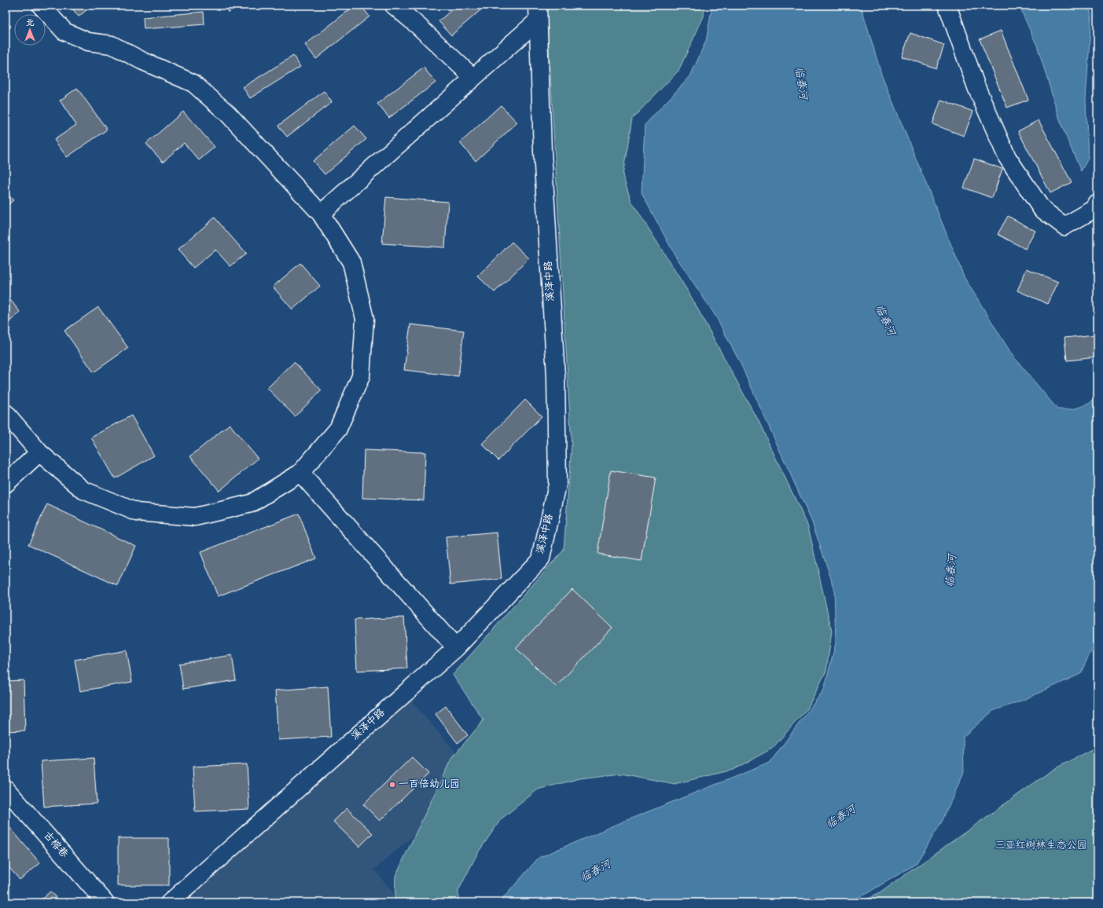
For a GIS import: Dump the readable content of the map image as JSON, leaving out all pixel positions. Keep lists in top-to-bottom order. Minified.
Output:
{"streets":{"street":["溪泽中路","古榕巷"]},"water":["临春河"],"parks":["三亚红树林生态公园"],"places":["一百倍幼儿园"],"north":"top"}
